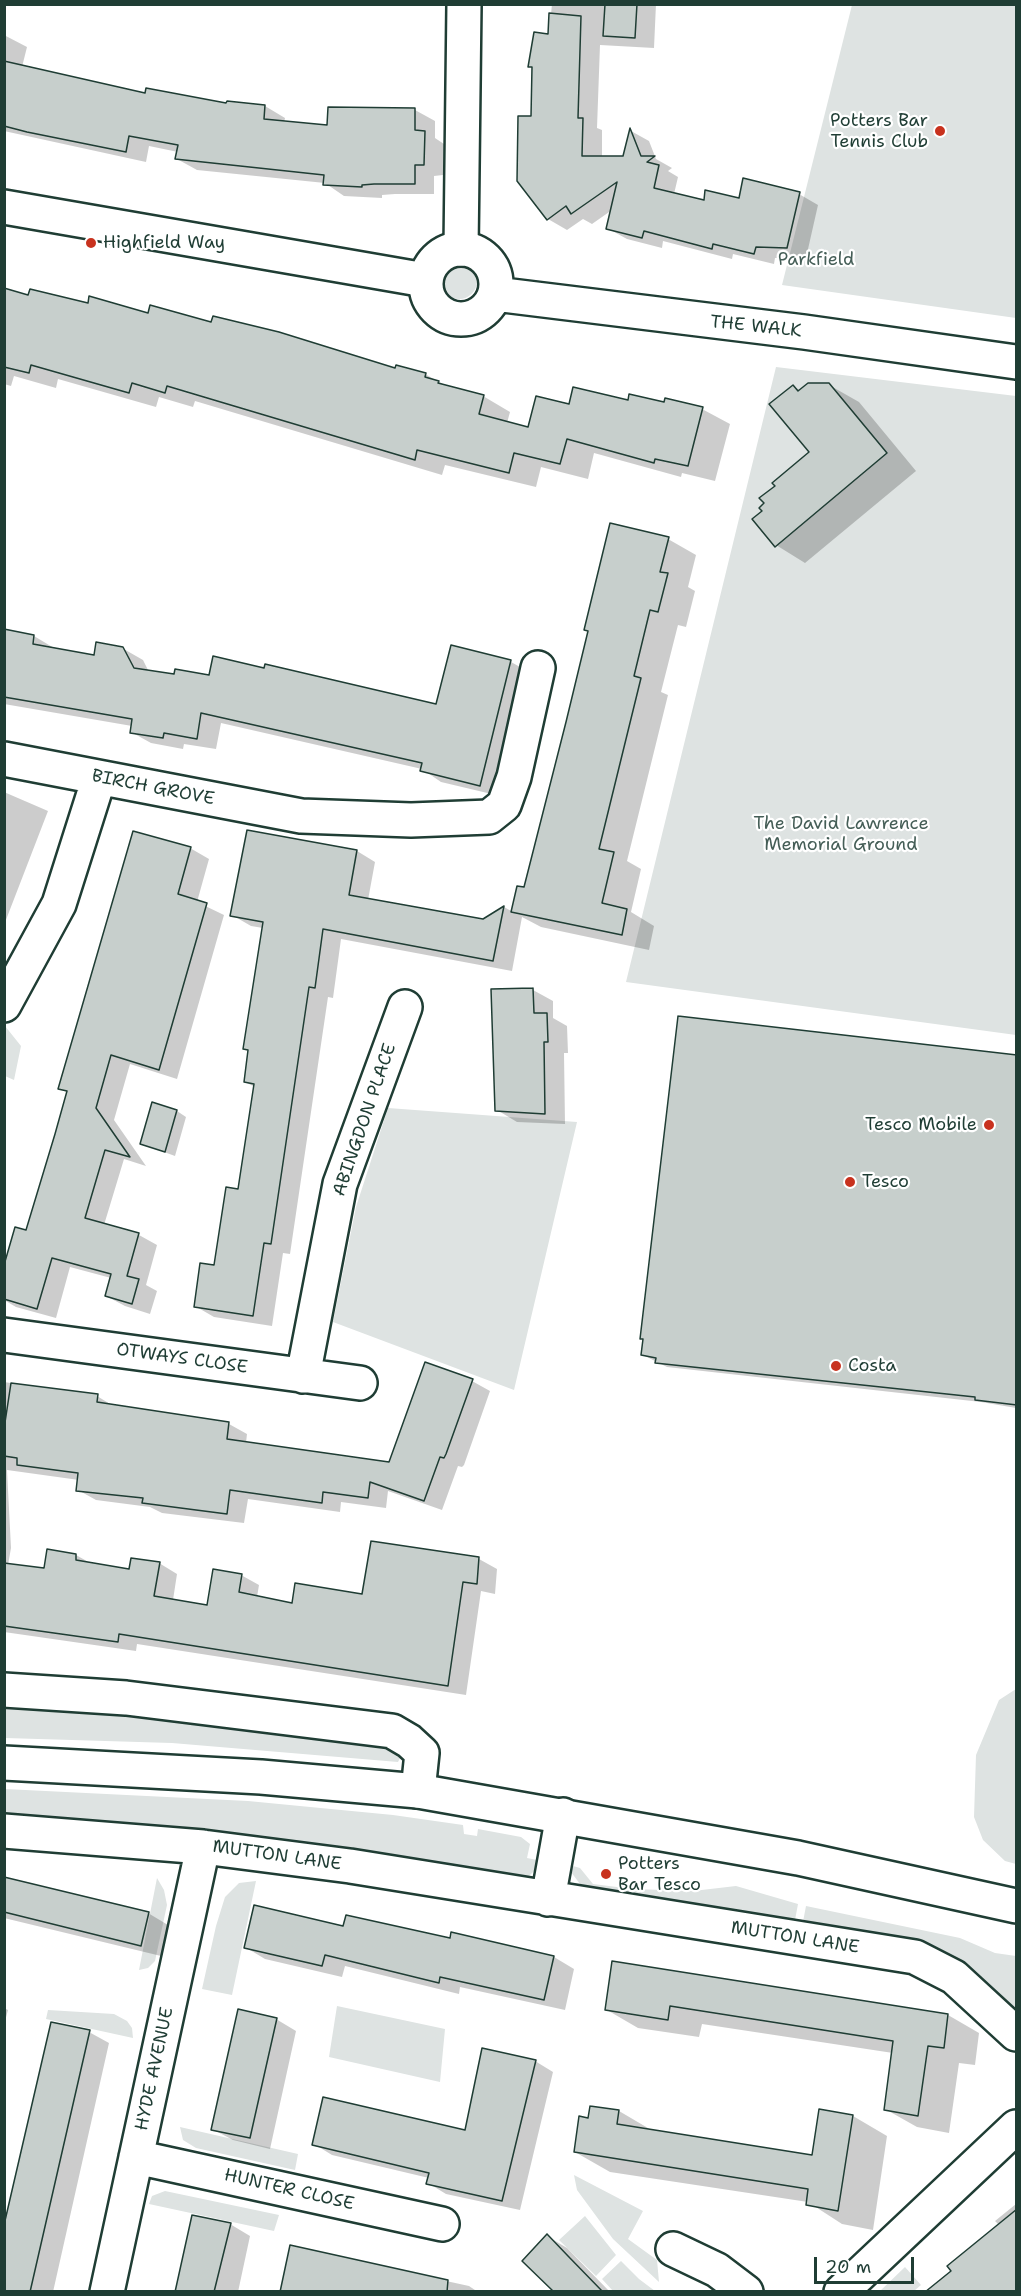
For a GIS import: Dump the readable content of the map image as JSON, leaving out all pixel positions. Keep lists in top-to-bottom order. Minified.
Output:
{"streets":{"street":["THE WALK","BIRCH GROVE","ABINGDON PLACE","OTWAYS CLOSE","MUTTON LANE","HYDE AVENUE","HUNTER CLOSE"]},"crossings":[["ABINGDON PLACE","OTWAYS CLOSE"],["MUTTON LANE","HYDE AVENUE"],["HYDE AVENUE","HUNTER CLOSE"]],"parks":["Parkfield","The David Lawrence Memorial Ground"],"places":["Potters Bar Tennis Club","Highfield Way","Tesco Mobile","Tesco","Costa","Potters Bar Tesco"],"scale_bar":"20 m"}
